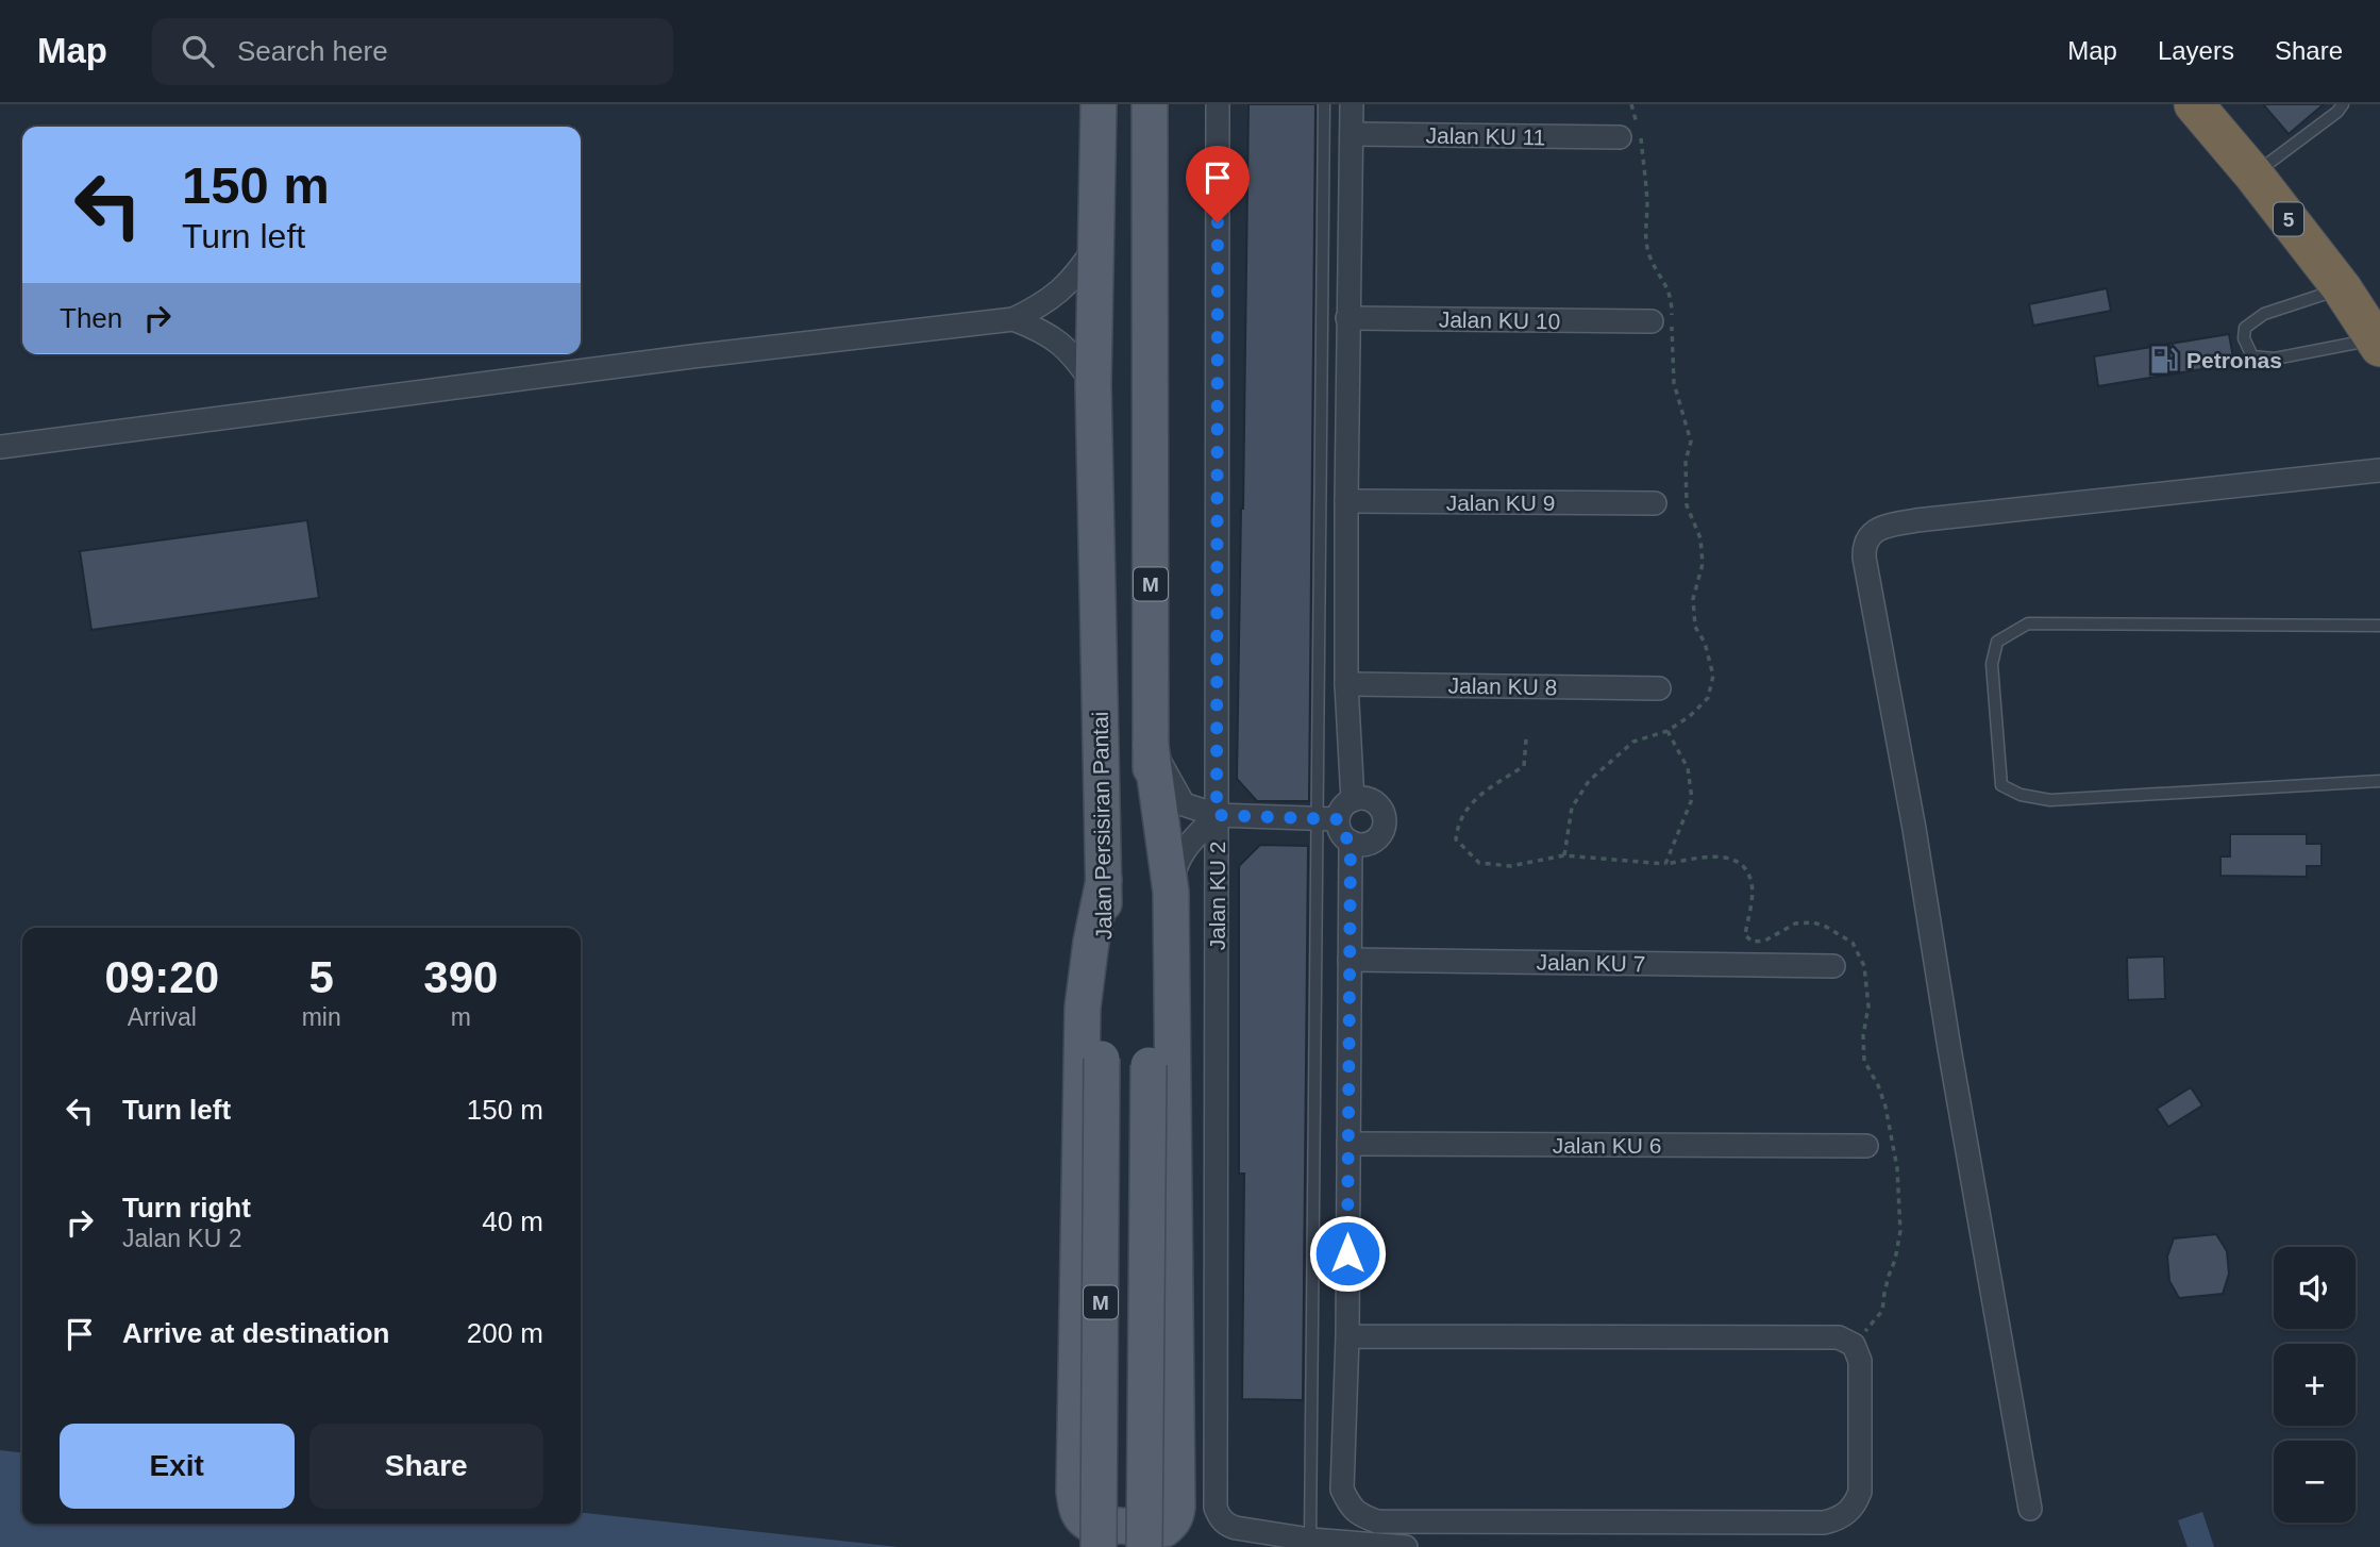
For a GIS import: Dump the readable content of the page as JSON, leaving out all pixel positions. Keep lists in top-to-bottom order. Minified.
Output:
{"streets":{"highway":["5"],"main road":["M","Jalan Persisiran Pantai"],"street":["Jalan KU 11","Jalan KU 10","Jalan KU 9","Jalan KU 8","Jalan KU 2","Jalan KU 7","Jalan KU 6"]},"places":{"fuel station":["Petronas"]},"page":{"header":"Map","search":"Search here","nav":["Map","Layers","Share"],"turn":["150 m","Turn left"],"then":"Then","eta":["09:20","Arrival","5","min","390","m"],"list":[{"name":"Turn left","value":"150 m"},{"name":"Turn right","note":"Jalan KU 2","value":"40 m"},{"name":"Arrive at destination","value":"200 m"}],"map_buttons":["+","−"],"buttons":["Exit","Share"]}}
